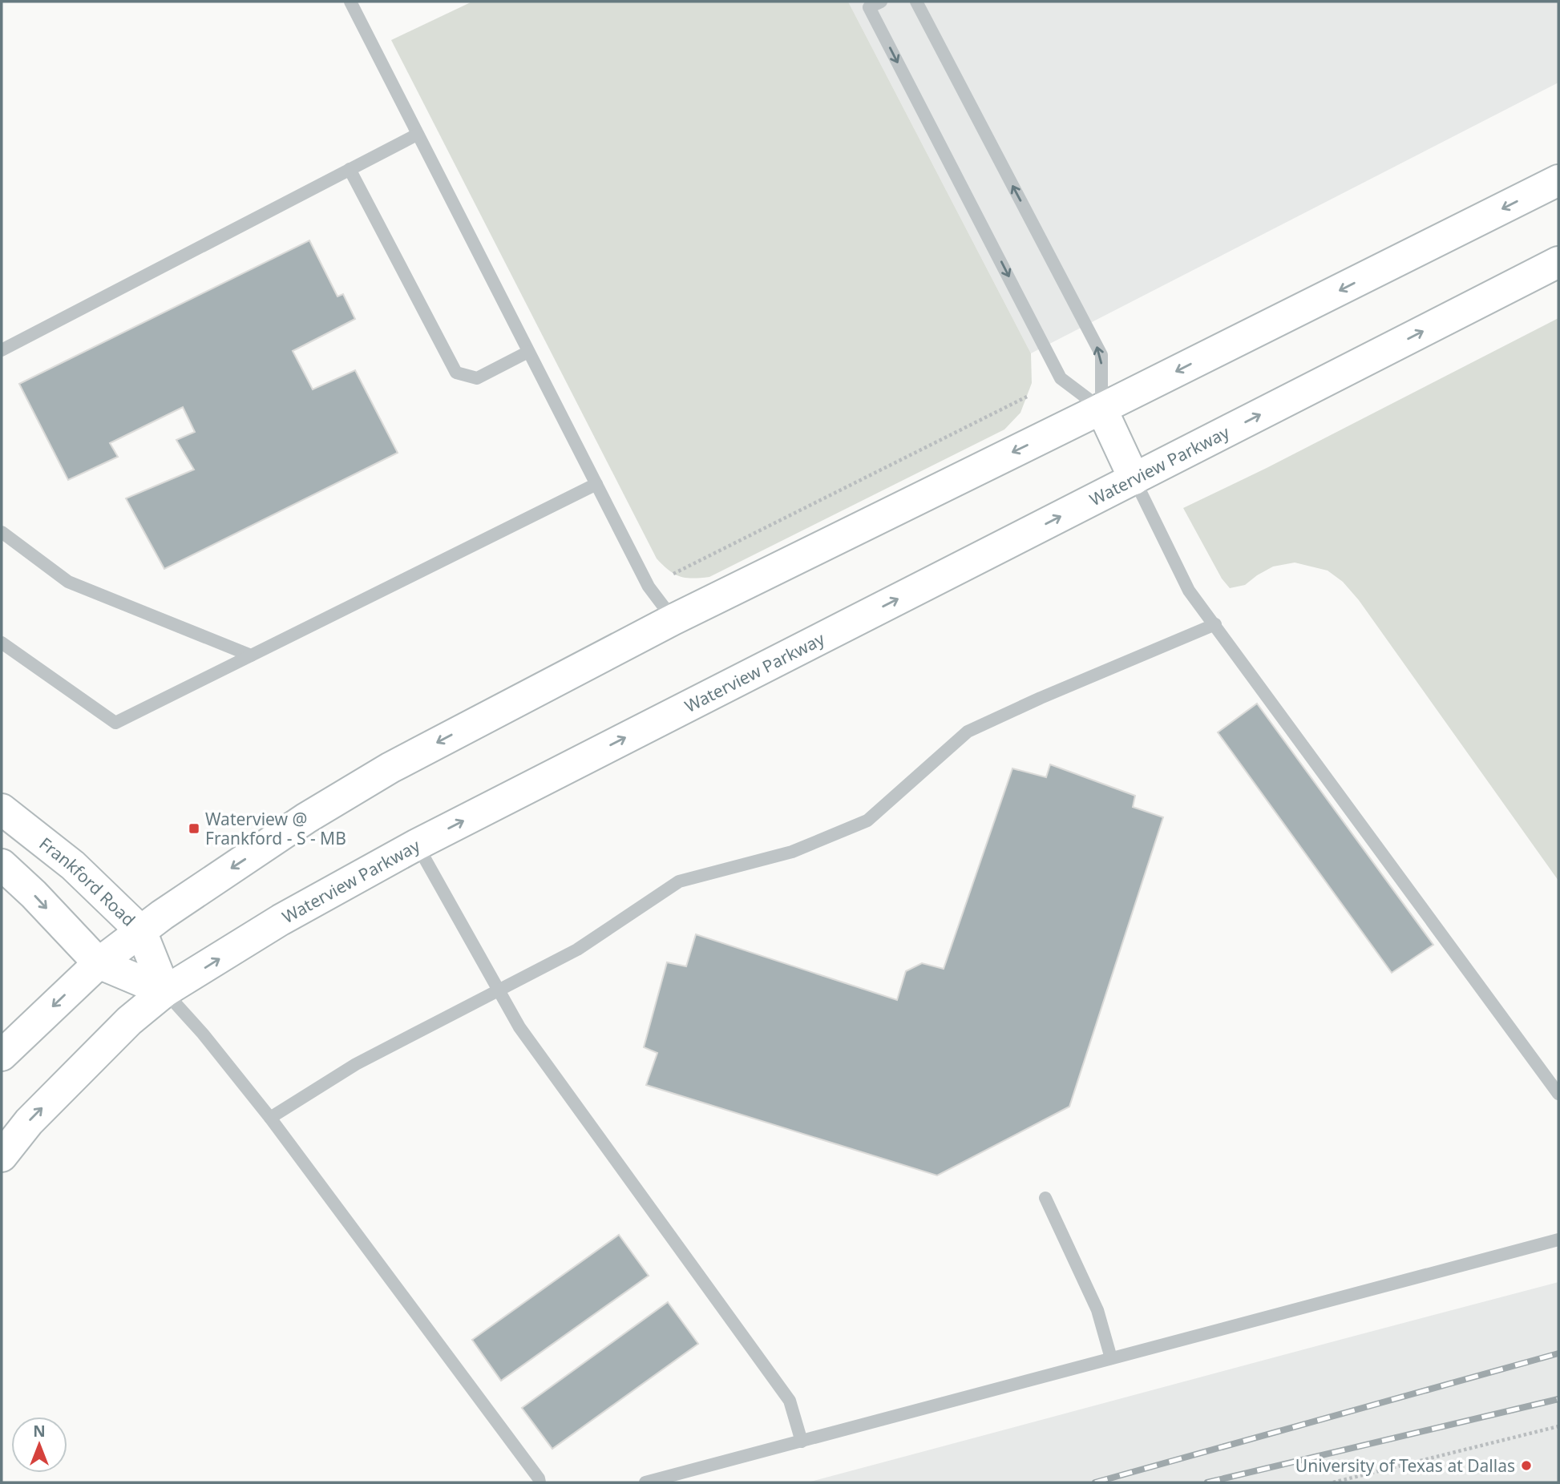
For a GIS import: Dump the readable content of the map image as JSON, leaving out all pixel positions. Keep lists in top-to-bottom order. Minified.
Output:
{"streets":{"main road":["Waterview Parkway","Frankford Road"]},"crossings":[["Waterview Parkway","Frankford Road"]],"places":{"transit":["Waterview @ Frankford - S - MB"],"other":["University of Texas at Dallas"]},"north":"top"}
